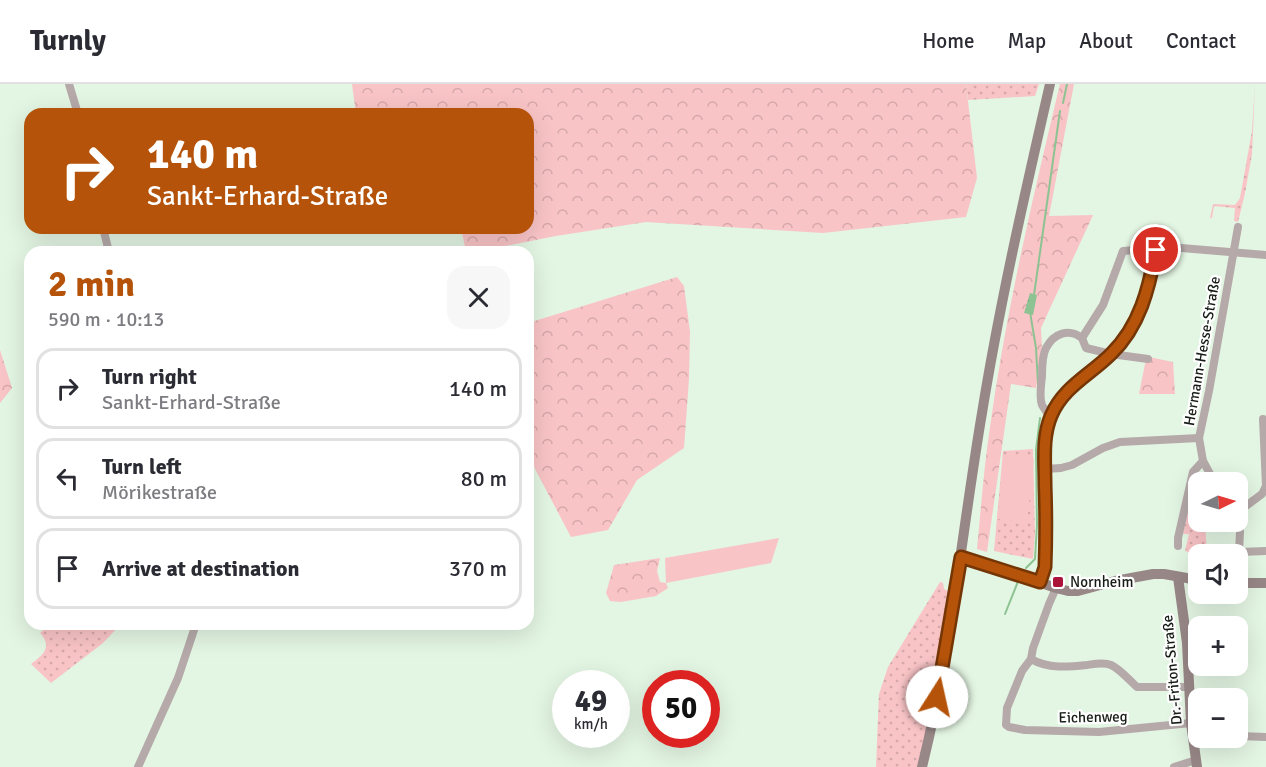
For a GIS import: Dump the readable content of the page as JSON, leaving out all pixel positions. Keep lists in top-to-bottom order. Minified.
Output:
{"streets":{"main road":["Dr.-Friton-Straße"],"street":["Hermann-Hesse-Straße","Eichenweg"]},"places":{"transit":["Nornheim"]},"north":"right","page":{"header":"Turnly","nav":["Home","Map","About","Contact"],"turn":["140 m","Sankt-Erhard-Straße"],"heading":["2 min","590 m · 10:13"],"list":[{"name":"Turn right","note":"Sankt-Erhard-Straße","value":"140 m"},{"name":"Turn left","note":"Mörikestraße","value":"80 m"},{"name":"Arrive at destination","value":"370 m"}],"map_buttons":["+","−"],"speed":"49 km/h","limit":"50"}}
